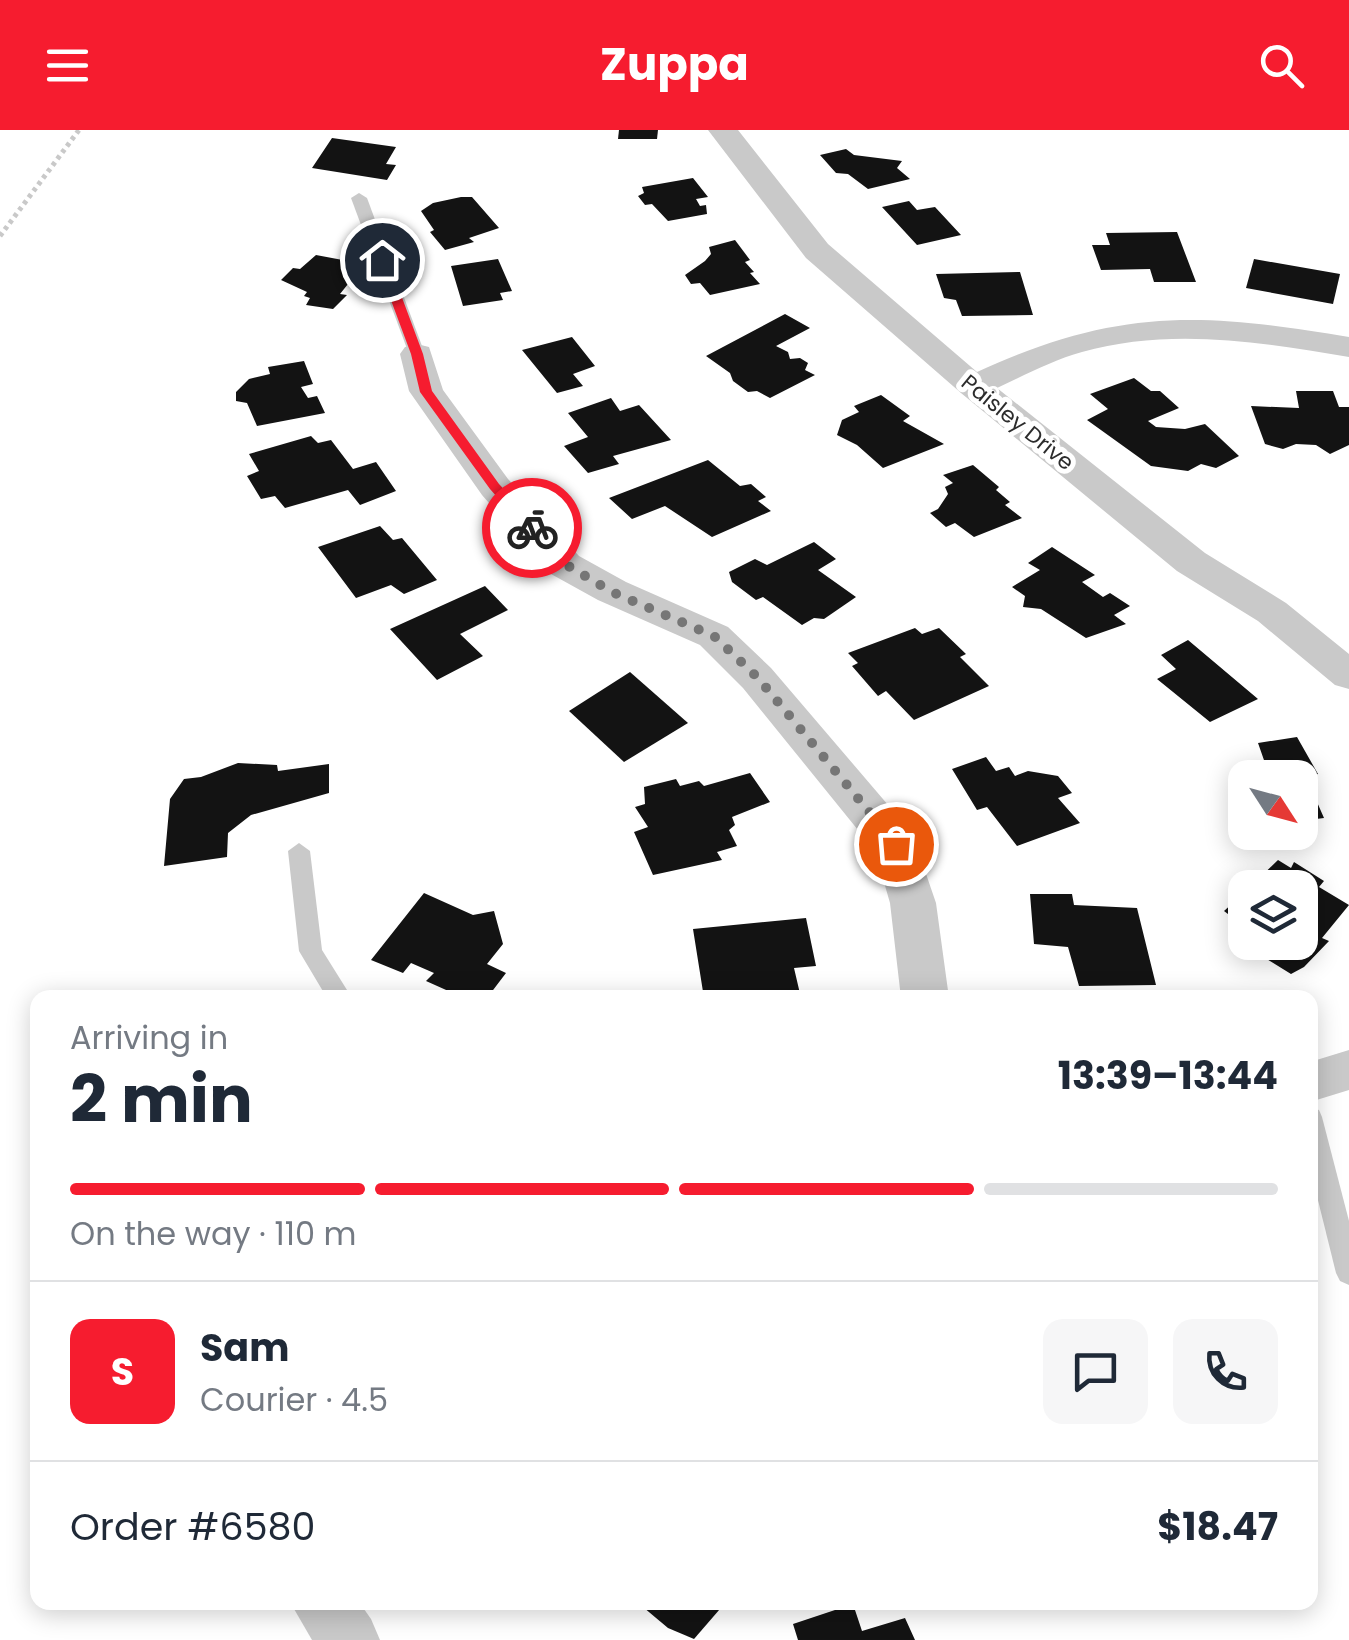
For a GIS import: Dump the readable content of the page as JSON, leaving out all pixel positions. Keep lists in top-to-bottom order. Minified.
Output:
{"streets":{"street":["Paisley Drive"]},"north":"bottom right","page":{"header":"Zuppa","heading":["2 min","Arriving in","13:39–13:44"],"panel":["Sam","Courier · 4.5","Order #6580","$18.47"],"bar":"On the way · 110 m","round":"S"}}
